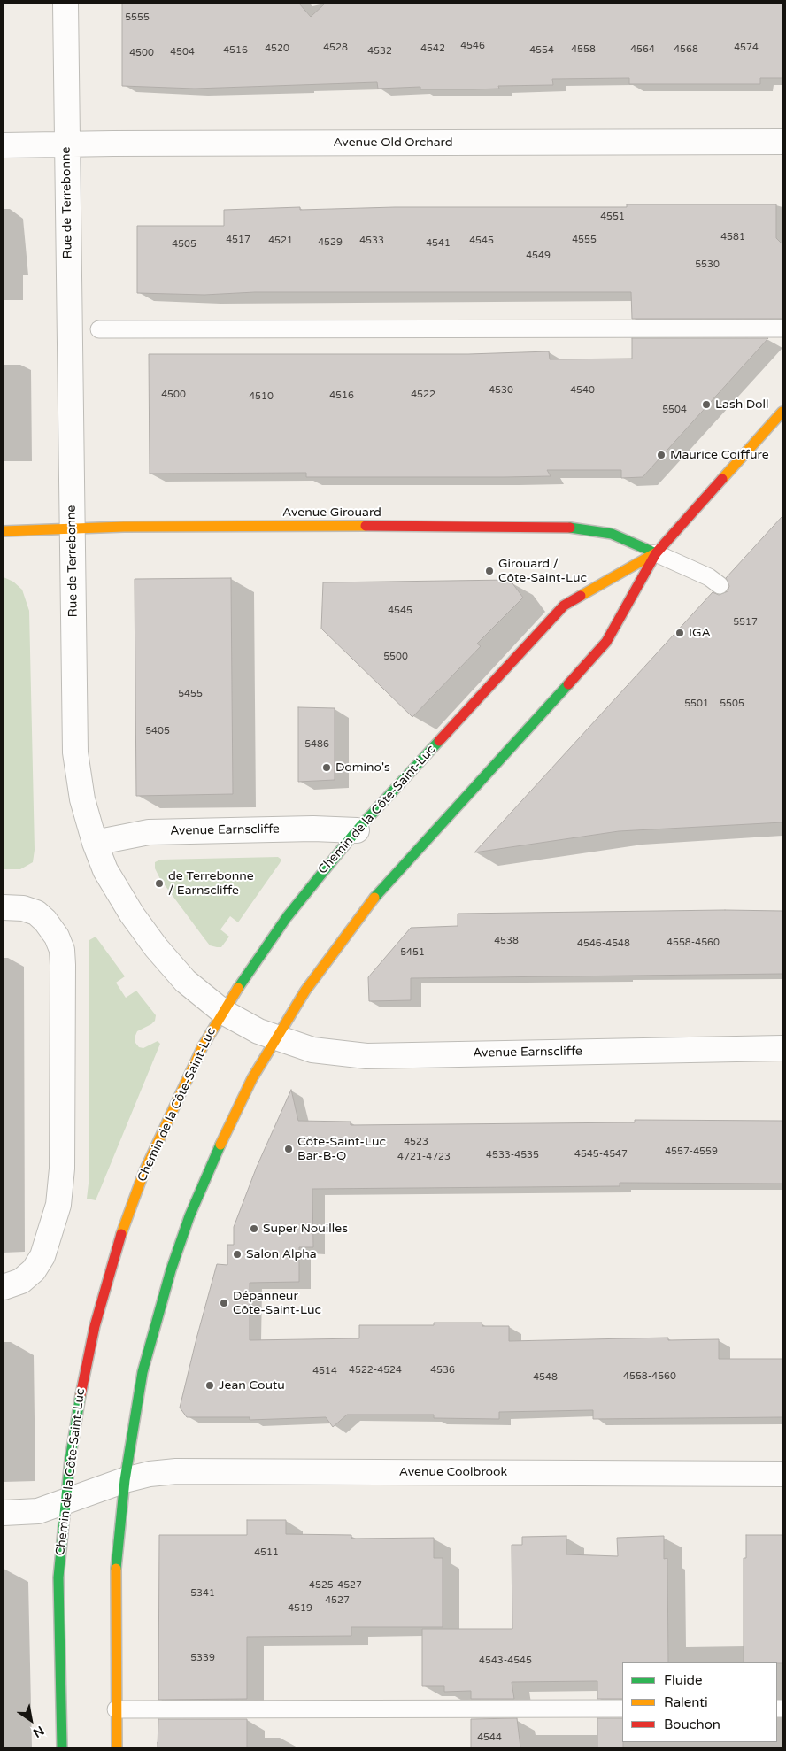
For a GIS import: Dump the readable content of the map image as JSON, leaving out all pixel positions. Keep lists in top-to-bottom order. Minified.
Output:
{"streets":{"main road":["Avenue Girouard","Chemin de la Côte-Saint-Luc"],"street":["Avenue Old Orchard","Rue de Terrebonne","Avenue Earnscliffe","Avenue Coolbrook"]},"crossings":[["Avenue Old Orchard","Rue de Terrebonne"],["Rue de Terrebonne","Avenue Girouard"],["Rue de Terrebonne","Chemin de la Côte-Saint-Luc"],["Rue de Terrebonne","Avenue Earnscliffe"],["Avenue Girouard","Chemin de la Côte-Saint-Luc"],["Chemin de la Côte-Saint-Luc","Avenue Earnscliffe"],["Chemin de la Côte-Saint-Luc","Avenue Coolbrook"]],"places":["Lash Doll","Maurice Coiffure","Girouard / Côte-Saint-Luc","IGA","Domino's","de Terrebonne / Earnscliffe","Côte-Saint-Luc Bar-B-Q","Super Nouilles","Salon Alpha","Dépanneur Côte-Saint-Luc","Jean Coutu"],"house_numbers":["5555","4546","4528","4574","4520","4542","4558","4564","4568","4516","4554","4532","4504","4500","4551","4581","4517","4555","4521","4533","4545","4529","4541","4505","4549","5530","4530","4540","4500","4522","4516","4510","5504","4545","5517","5500","5455","5501","5505","5405","5486","4538","4558-4560","4546-4548","5451","4523","4557-4559","4545-4547","4533-4535","4721-4723","4522-4524","4536","4514","4558-4560","4548","4511","4525-4527","5341","4527","4519","5339","4543-4545","4544"],"legend":["Fluide","Ralenti","Bouchon"],"north":"bottom right"}
